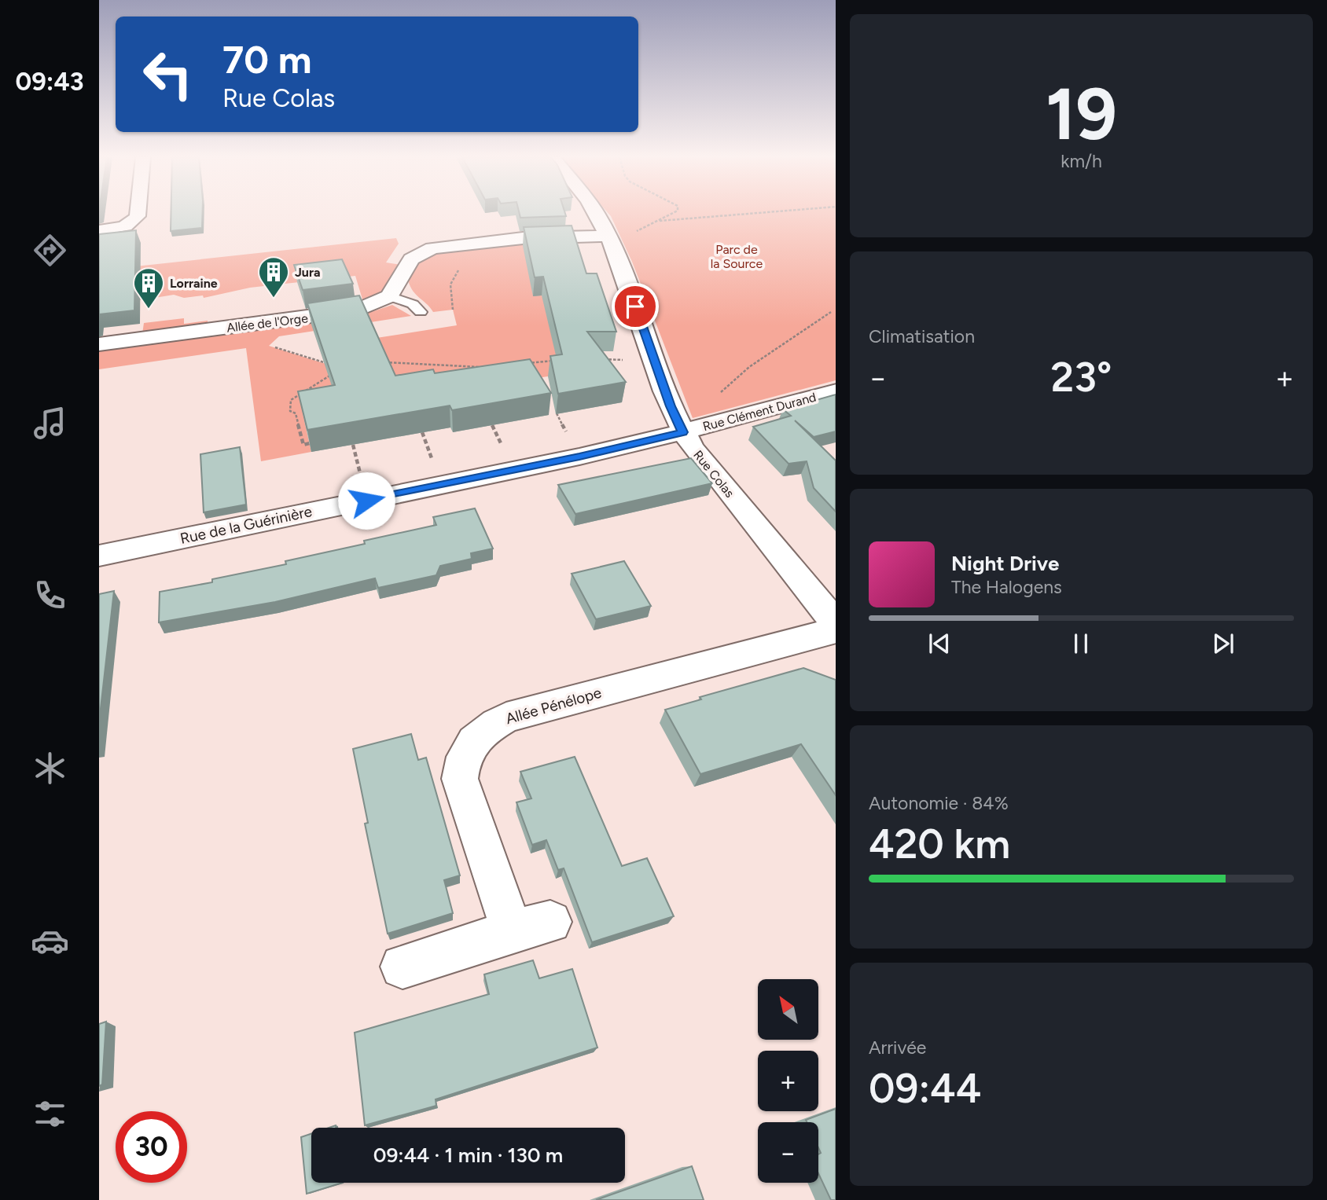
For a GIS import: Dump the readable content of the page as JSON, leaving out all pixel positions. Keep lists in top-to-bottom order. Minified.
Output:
{"streets":{"street":["Allée de l'Orge","Rue Clément Durand","Rue Colas","Rue de la Guérinière","Allée Pénélope"]},"crossings":[["Rue Clément Durand","Rue Colas"],["Rue Clément Durand","Rue de la Guérinière"],["Rue Colas","Rue de la Guérinière"]],"parks":["Parc de la Source"],"places":{"building":["Jura","Lorraine"]},"north":"top left","page":{"tabs":"09:43","tile":[["19","km/h"],"Climatisation",["Autonomie · 84%","420 km"],["Arrivée","09:44"]],"turn":["70 m","Rue Colas"],"heat":["−","23°","+"],"song":["Night Drive","The Halogens"],"map_buttons":["+","−"],"limit":"30","trip":"09:44 · 1 min · 130 m"}}
